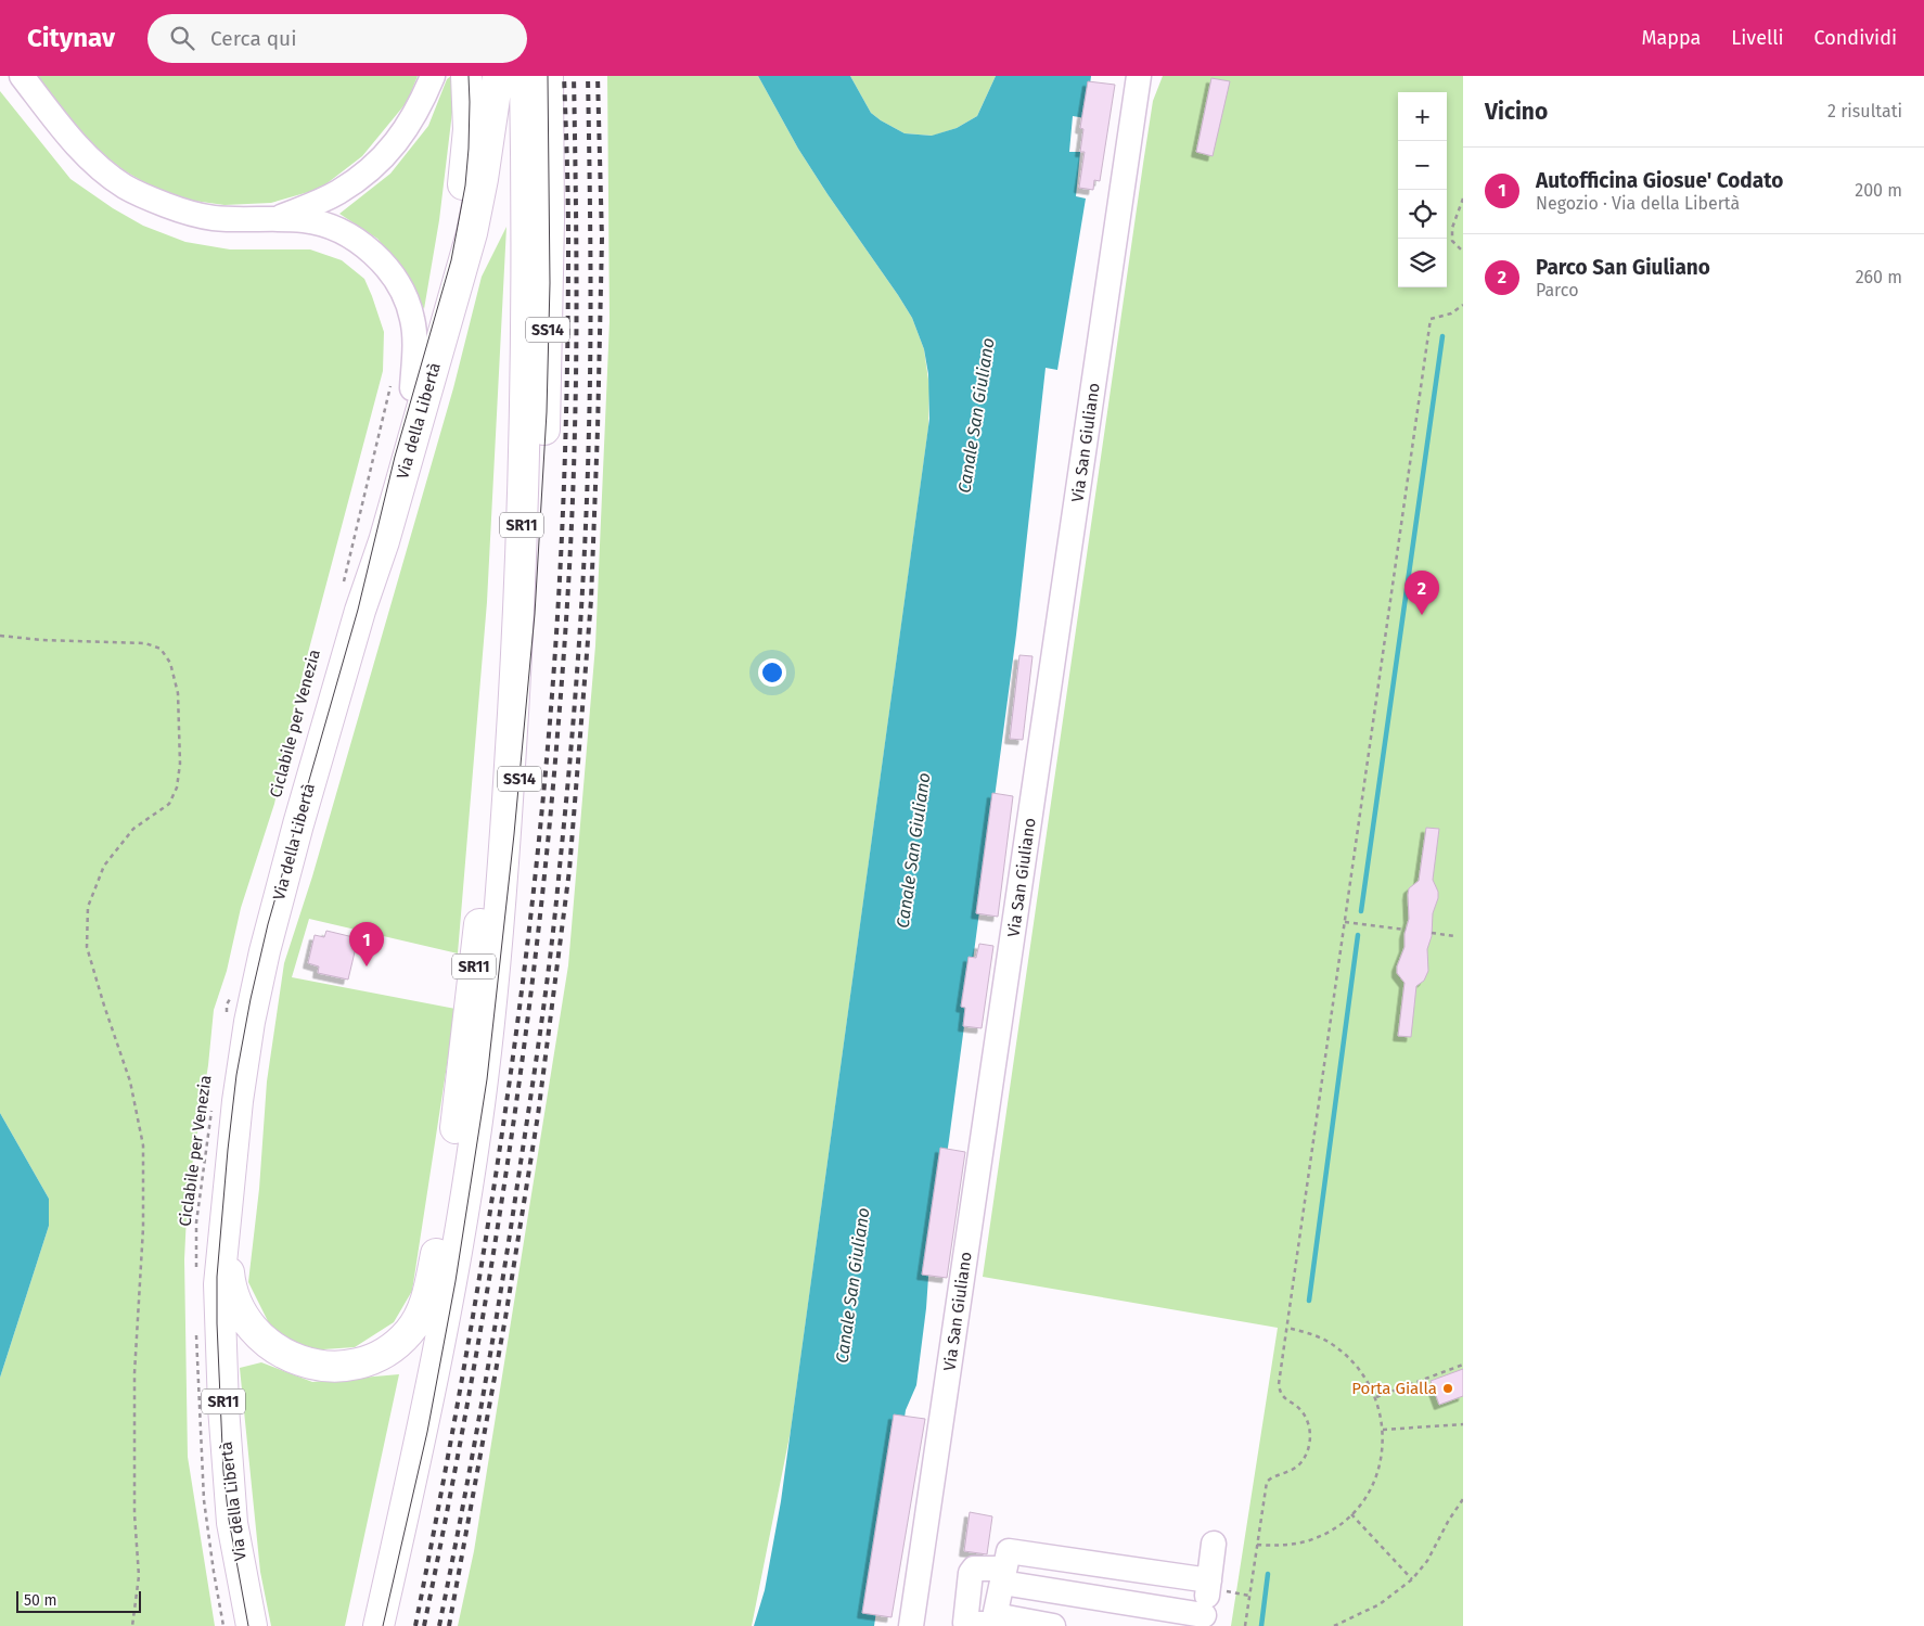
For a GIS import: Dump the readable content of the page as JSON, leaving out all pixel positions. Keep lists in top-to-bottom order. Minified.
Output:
{"streets":{"highway":["SS14","Via della Libertà","SR11"],"street":["Via San Giuliano"],"path":["Ciclabile per Venezia"]},"crossings":[["SS14","SR11"],["Via della Libertà","SR11"]],"water":["Canale San Giuliano"],"places":["Porta Gialla"],"scale_bar":"50 m","page":{"header":"Citynav","search":"Cerca qui","nav":["Mappa","Livelli","Condividi"],"heading":["Vicino","2 risultati"],"map_buttons":["+","−"],"list":[{"mark":"1","name":"Autofficina Giosue' Codato","note":"Negozio · Via della Libertà","value":"200 m"},{"mark":"2","name":"Parco San Giuliano","note":"Parco","value":"260 m"}],"pins":["2","1"],"scale":"50 m"}}
